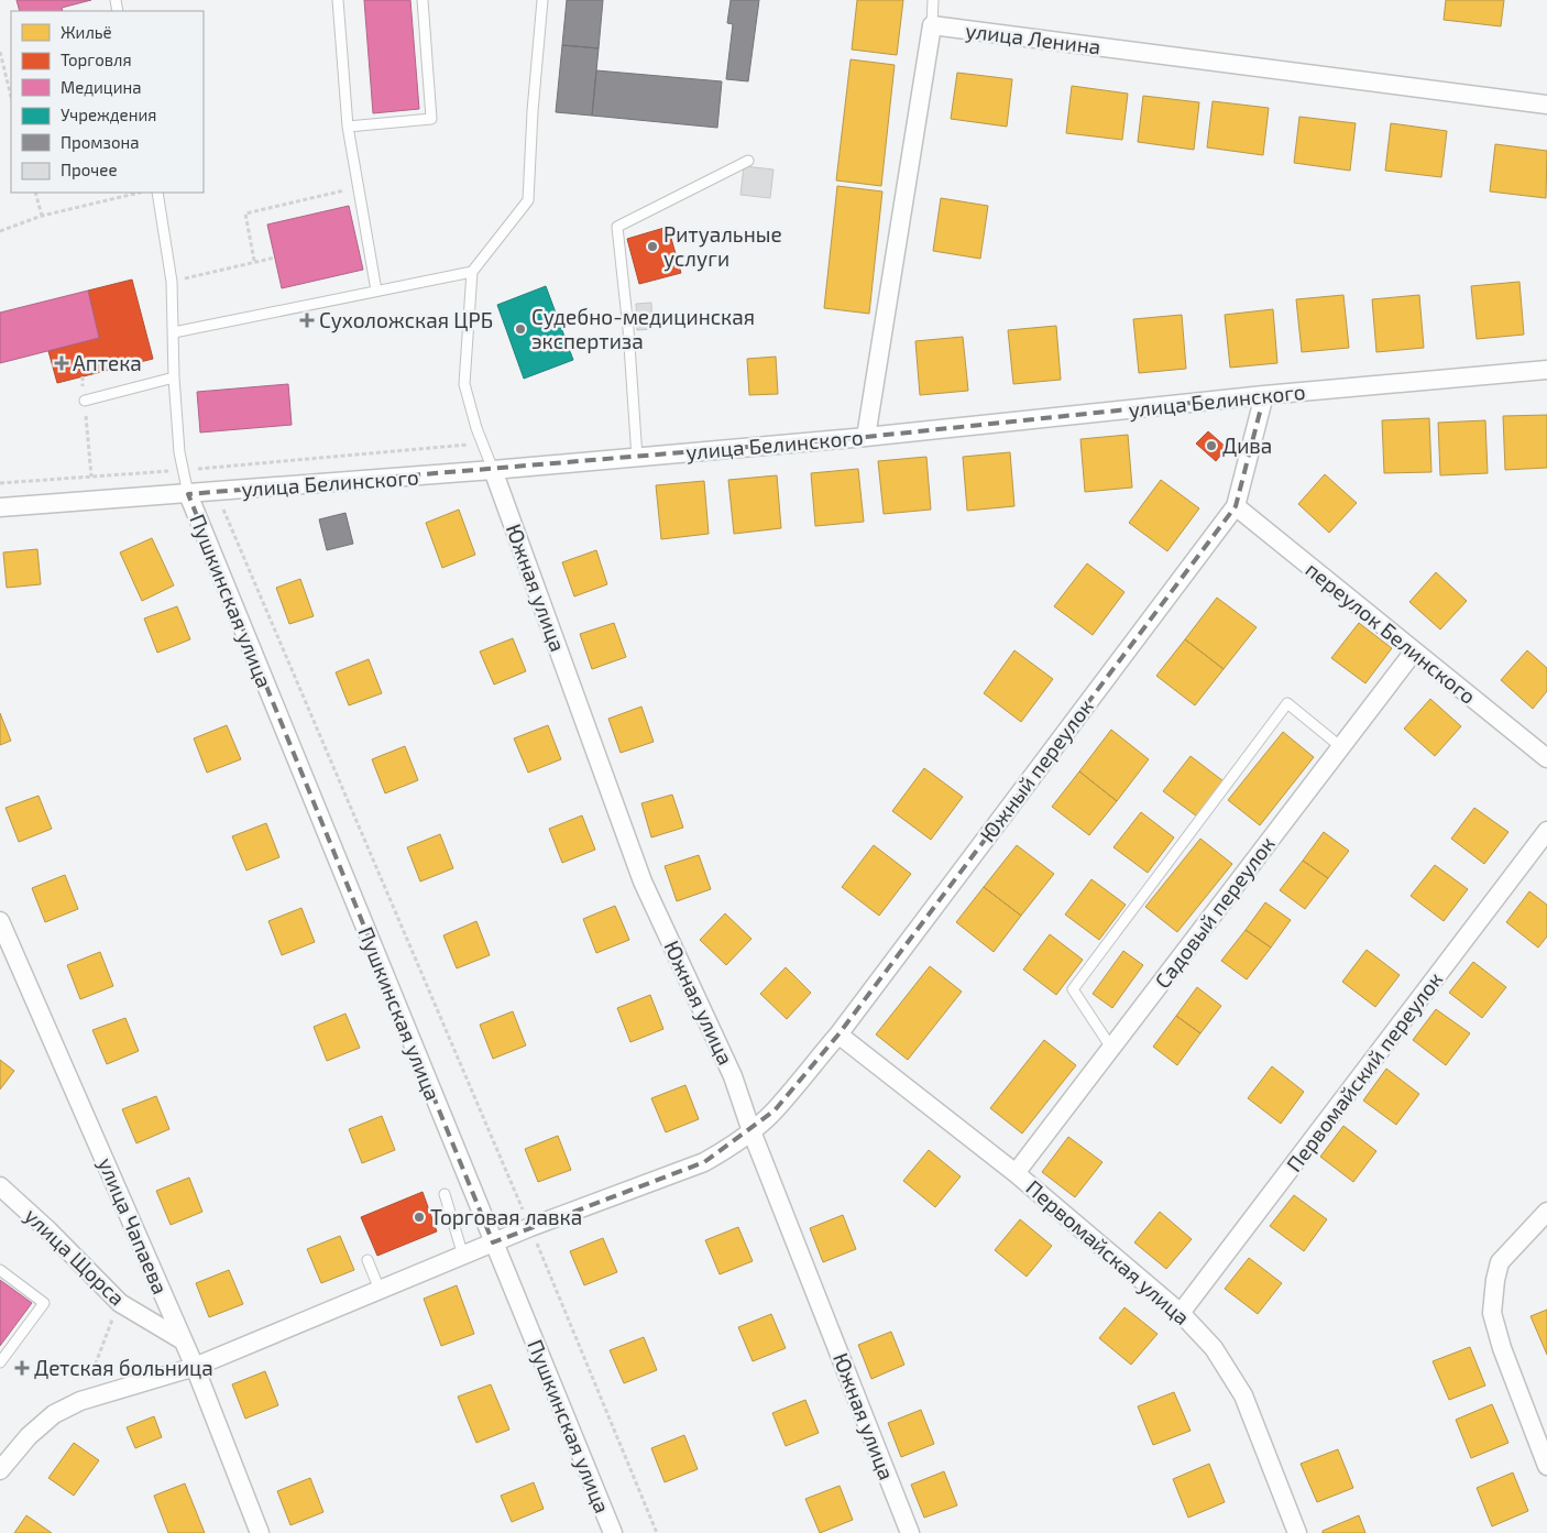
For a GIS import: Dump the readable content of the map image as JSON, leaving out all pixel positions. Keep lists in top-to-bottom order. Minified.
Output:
{"streets":{"street":["улица Ленина","улица Белинского","Южная улица","Пушкинская улица","переулок Белинского","Южный переулок","Садовый переулок","Первомайский переулок","улица Чапаева","Первомайская улица","улица Щорса"]},"crossings":[["улица Белинского","Южная улица"],["улица Белинского","Пушкинская улица"],["Южная улица","Южный переулок"],["Пушкинская улица","Южный переулок"],["переулок Белинского","Южный переулок"],["переулок Белинского","Садовый переулок"],["Южный переулок","улица Чапаева"],["Южный переулок","Первомайская улица"],["Садовый переулок","Первомайская улица"],["Первомайский переулок","Первомайская улица"],["улица Чапаева","улица Щорса"]],"places":{"other":["Ритуальные услуги","Судебно-медицинская экспертиза","Дива","Торговая лавка"],"health":["Сухоложская ЦРБ","Аптека","Детская больница"]},"legend":["Жильё","Торговля","Медицина","Учреждения","Промзона","Прочее"]}
